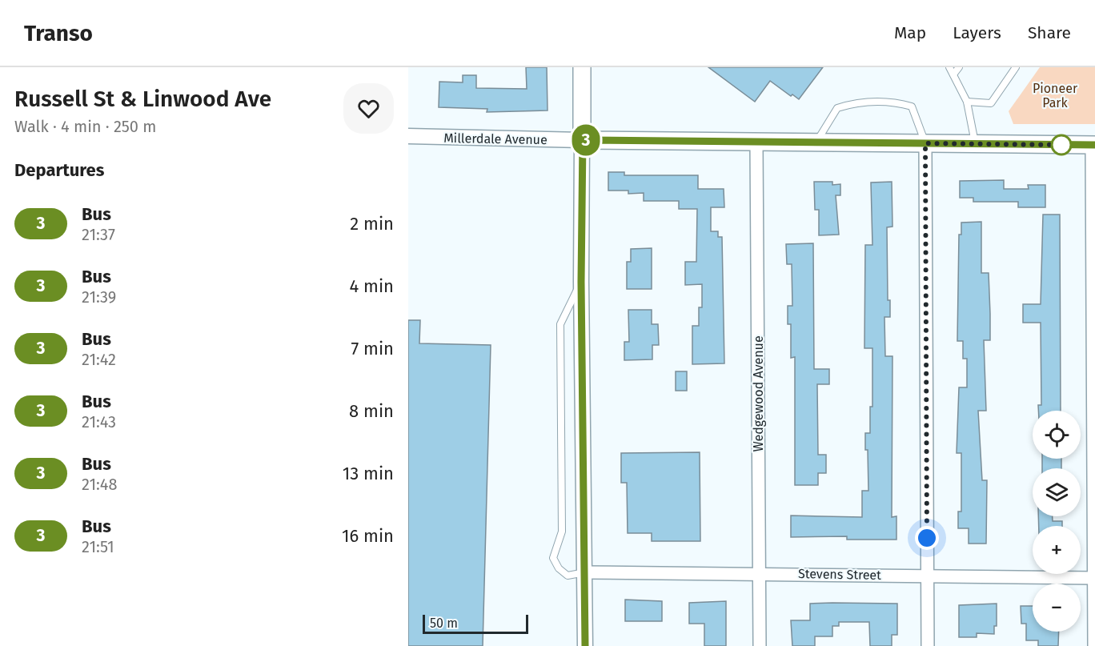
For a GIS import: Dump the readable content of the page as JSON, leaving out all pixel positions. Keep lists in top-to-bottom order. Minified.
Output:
{"streets":{"street":["Millerdale Avenue","Wedgewood Avenue","Stevens Street"]},"crossings":[["Wedgewood Avenue","Stevens Street"]],"parks":["Pioneer Park"],"lines":["bus line 3"],"scale_bar":"50 m","page":{"header":"Transo","nav":["Map","Layers","Share"],"heading":[["Russell St & Linwood Ave","Walk · 4 min · 250 m"],"Departures"],"on_map":"3","list":[{"mark":"3","name":"Bus","note":"21:37","value":"2 min"},{"mark":"3","name":"Bus","note":"21:39","value":"4 min"},{"mark":"3","name":"Bus","note":"21:42","value":"7 min"},{"mark":"3","name":"Bus","note":"21:43","value":"8 min"},{"mark":"3","name":"Bus","note":"21:48","value":"13 min"},{"mark":"3","name":"Bus","note":"21:51","value":"16 min"}],"map_buttons":["+","−"],"scale":"50 m"}}
